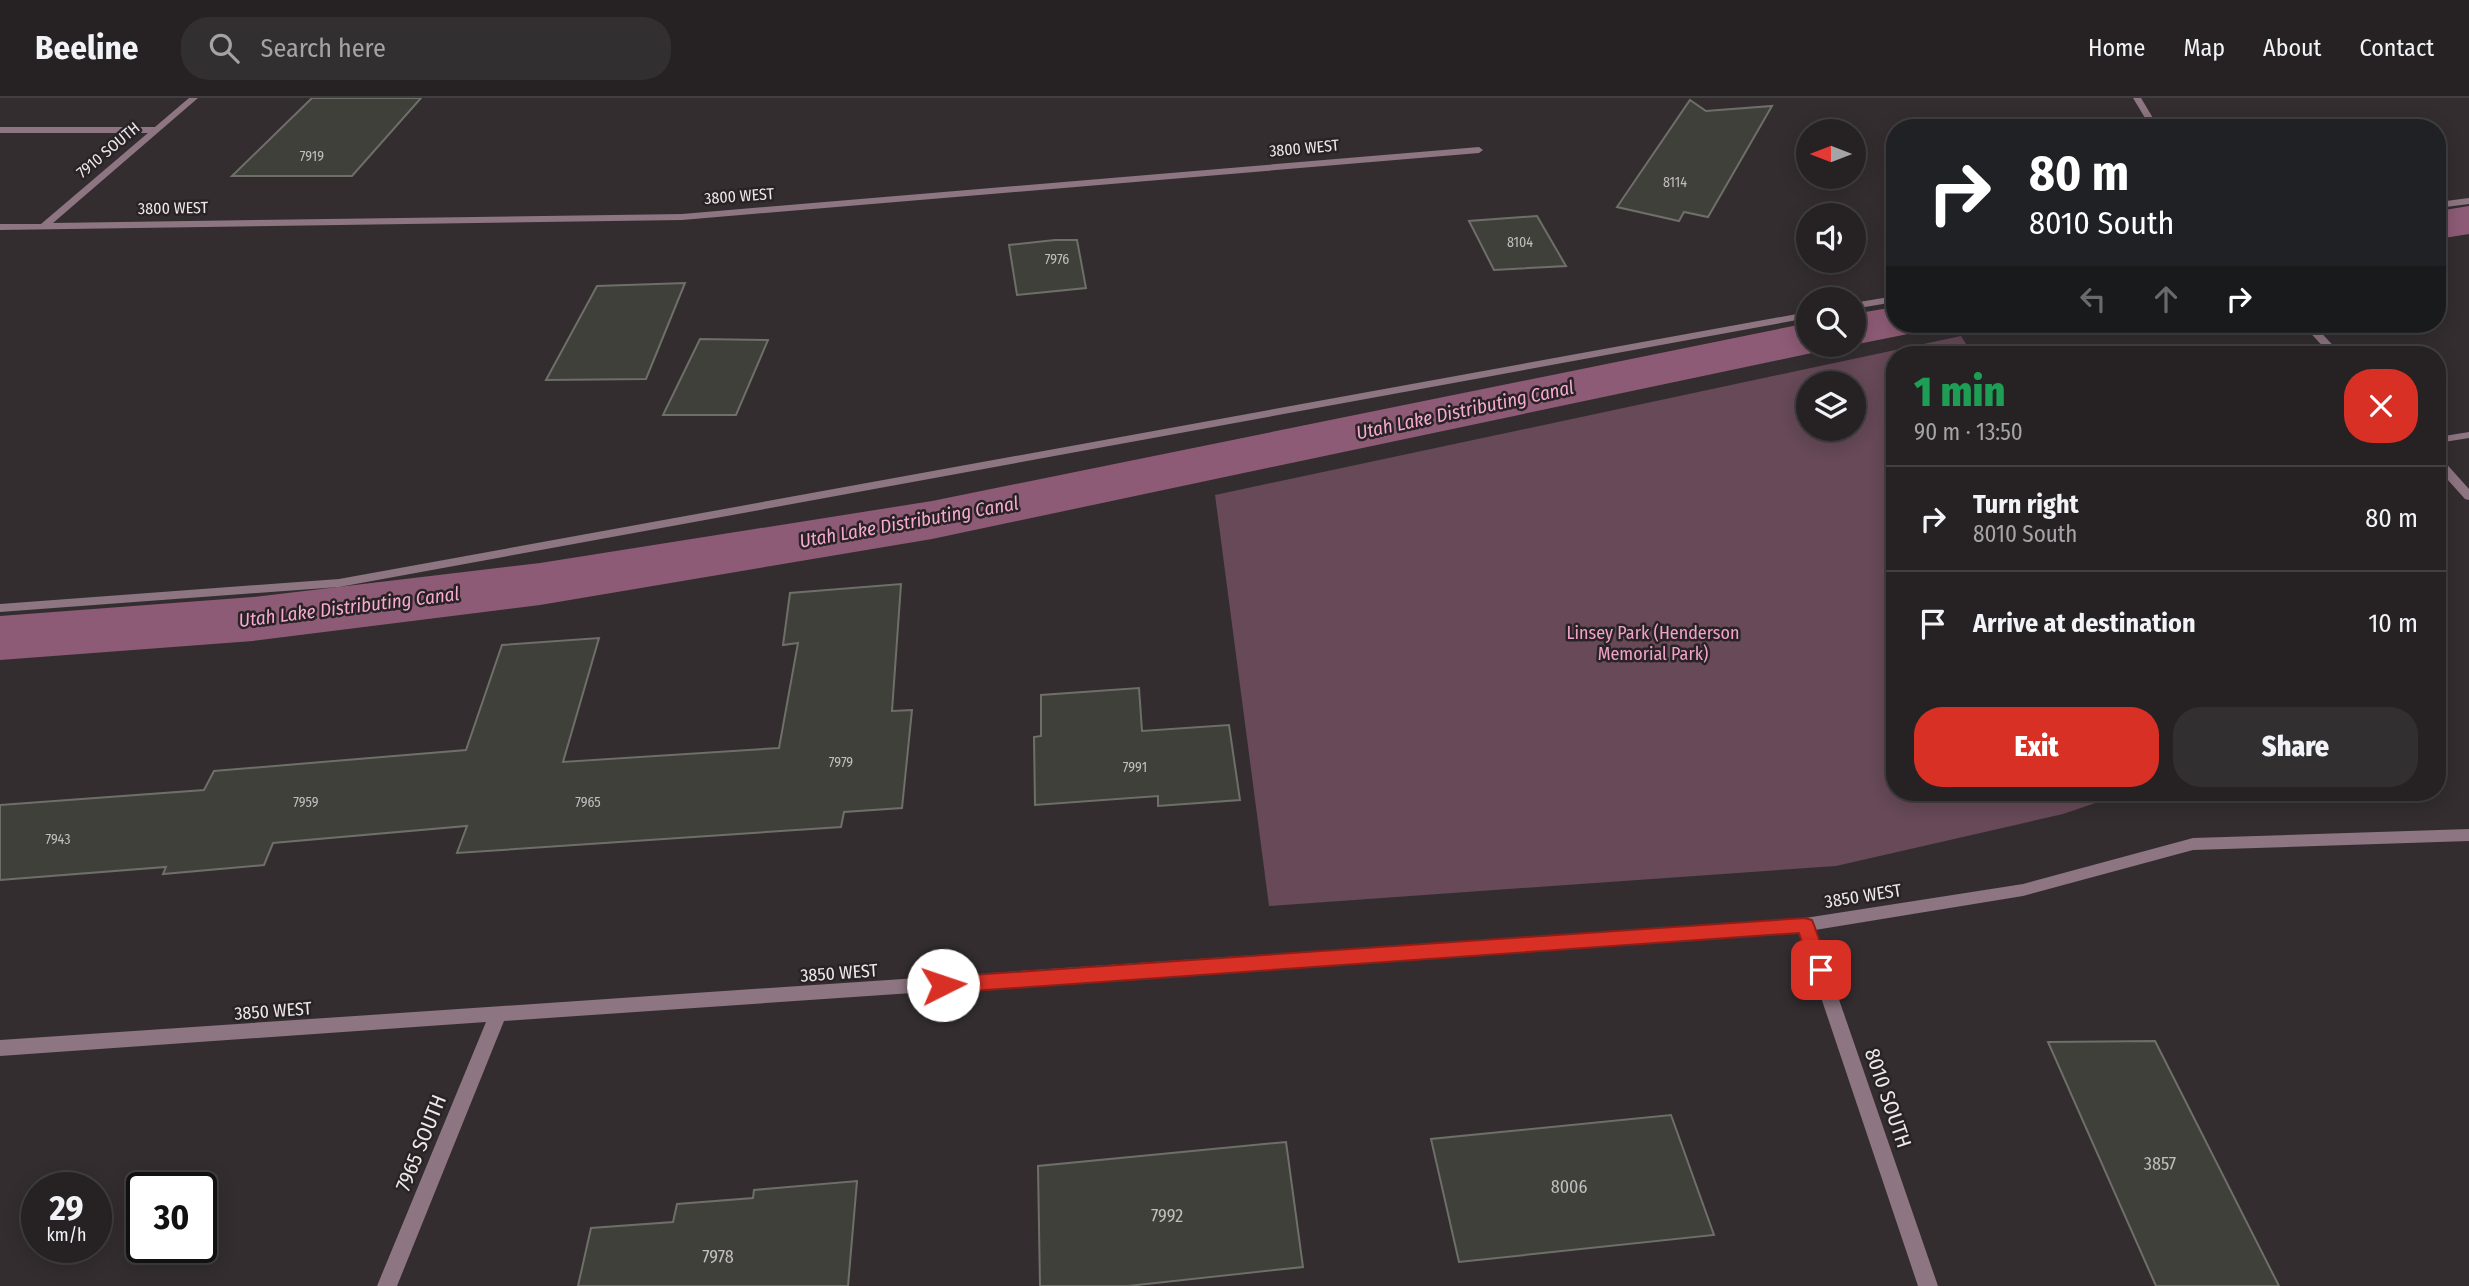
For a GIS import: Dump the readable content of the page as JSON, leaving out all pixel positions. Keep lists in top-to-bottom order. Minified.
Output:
{"streets":{"street":["3800 WEST","7910 SOUTH","3850 WEST","8010 SOUTH","7965 SOUTH"]},"crossings":[["3800 WEST","7910 SOUTH"],["3850 WEST","8010 SOUTH"],["3850 WEST","7965 SOUTH"]],"water":["Utah Lake Distributing Canal"],"parks":["Linsey Park (Henderson Memorial Park)"],"house_numbers":["7919","8114","8104","7976","7979","7991","7959","7965","7943","3857","8006","7992","7978"],"north":"left","page":{"header":"Beeline","search":"Search here","nav":["Home","Map","About","Contact"],"turn":["80 m","8010 South"],"heading":["1 min","90 m · 13:50"],"list":[{"name":"Turn right","note":"8010 South","value":"80 m"},{"name":"Arrive at destination","value":"10 m"}],"buttons":["Exit","Share"],"speed":"29 km/h","limit":"30"}}
